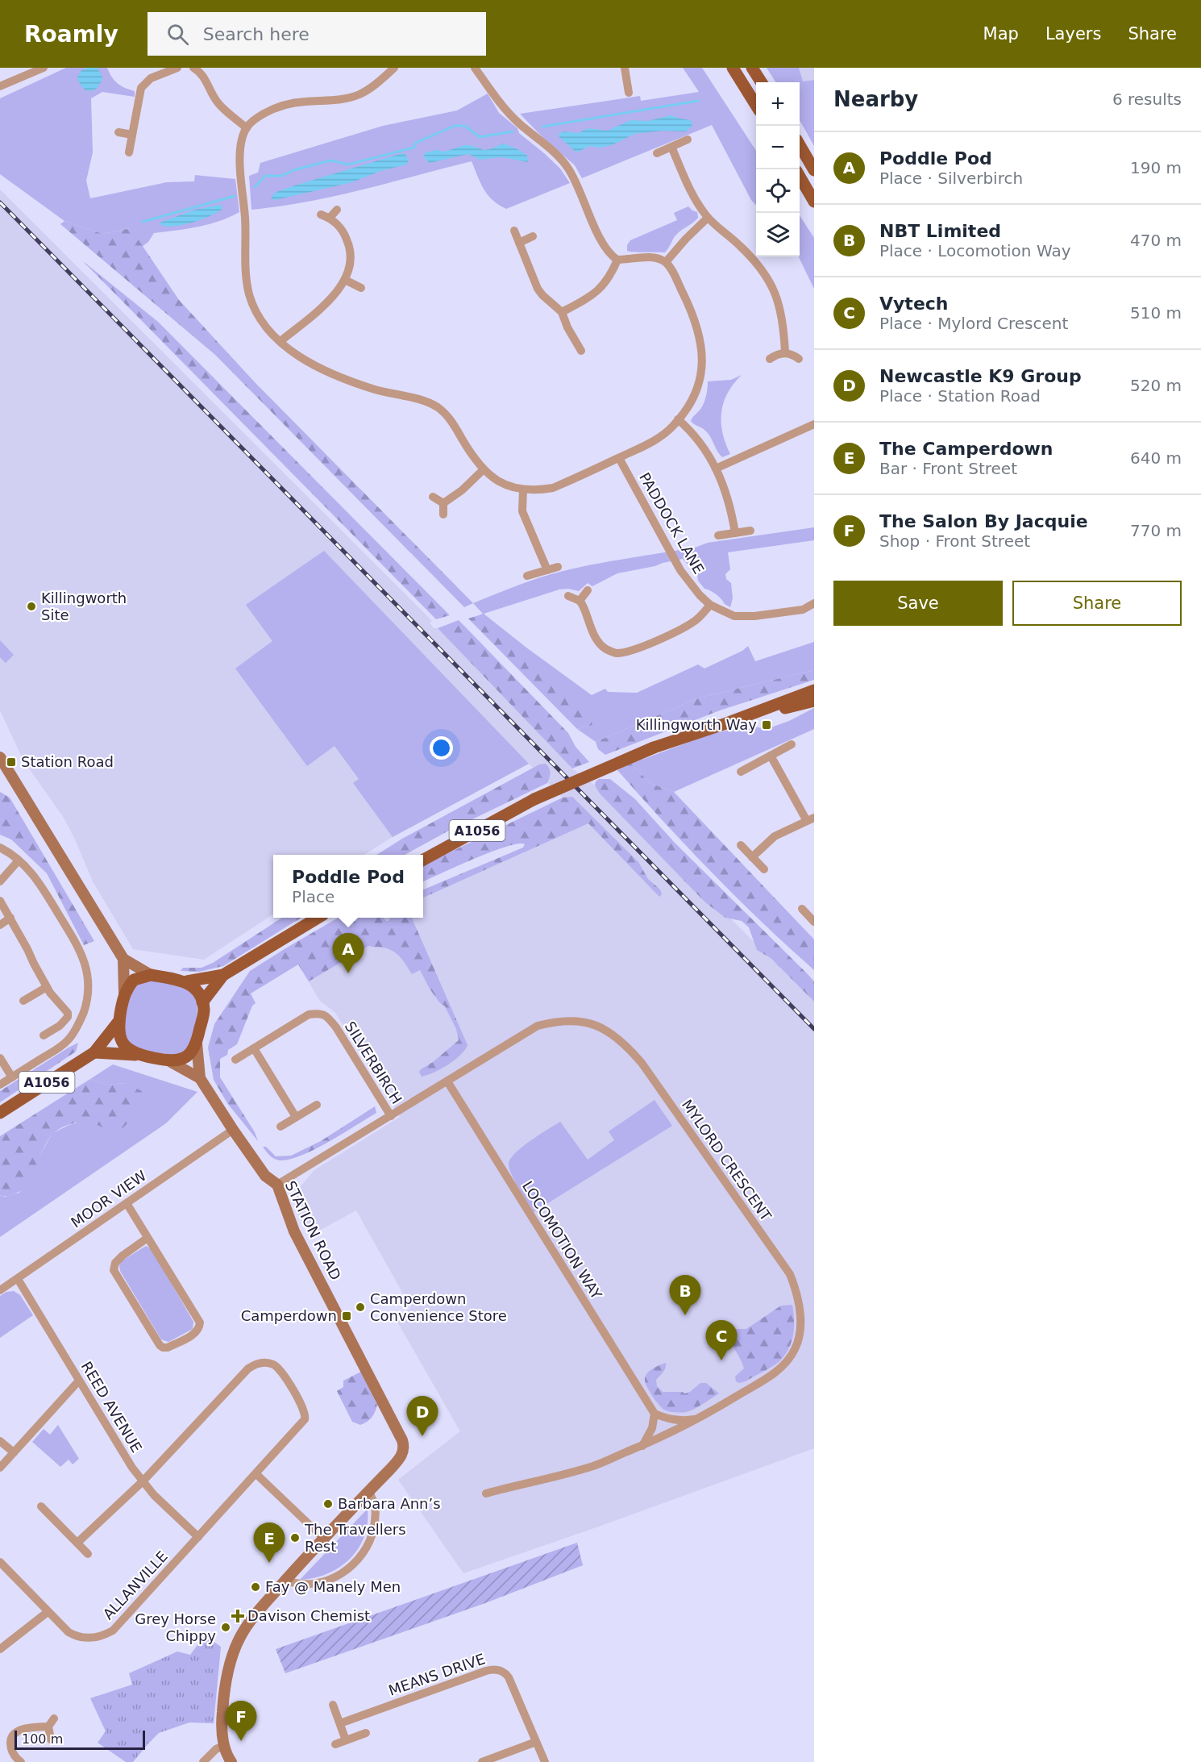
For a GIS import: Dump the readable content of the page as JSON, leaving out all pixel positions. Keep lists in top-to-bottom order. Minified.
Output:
{"streets":{"main road":["A1056","STATION ROAD"],"street":["PADDOCK LANE","SILVERBIRCH","MYLORD CRESCENT","MOOR VIEW","LOCOMOTION WAY","REED AVENUE","ALLANVILLE","MEANS DRIVE"]},"crossings":[["A1056","STATION ROAD"],["SILVERBIRCH","MYLORD CRESCENT"],["MYLORD CRESCENT","STATION ROAD"],["MYLORD CRESCENT","LOCOMOTION WAY"],["MOOR VIEW","STATION ROAD"],["MOOR VIEW","REED AVENUE"],["REED AVENUE","ALLANVILLE"]],"places":{"other":["Killingworth Site","Camperdown Convenience Store","Barbara Ann’s","The Travellers Rest","Fay @ Manely Men","Grey Horse Chippy"],"transit":["Killingworth Way","Station Road","Camperdown"],"health":["Davison Chemist"]},"scale_bar":"100 m","page":{"header":"Roamly","search":"Search here","nav":["Map","Layers","Share"],"heading":["Nearby","6 results"],"map_buttons":["+","−"],"list":[{"mark":"A","name":"Poddle Pod","note":"Place · Silverbirch","value":"190 m"},{"mark":"B","name":"NBT Limited","note":"Place · Locomotion Way","value":"470 m"},{"mark":"C","name":"Vytech","note":"Place · Mylord Crescent","value":"510 m"},{"mark":"D","name":"Newcastle K9 Group","note":"Place · Station Road","value":"520 m"},{"mark":"E","name":"The Camperdown","note":"Bar · Front Street","value":"640 m"},{"mark":"F","name":"The Salon By Jacquie","note":"Shop · Front Street","value":"770 m"}],"buttons":["Save","Share"],"popup":["Poddle Pod","Place"],"pins":["A","B","C","D","E","F"],"scale":"100 m"}}
